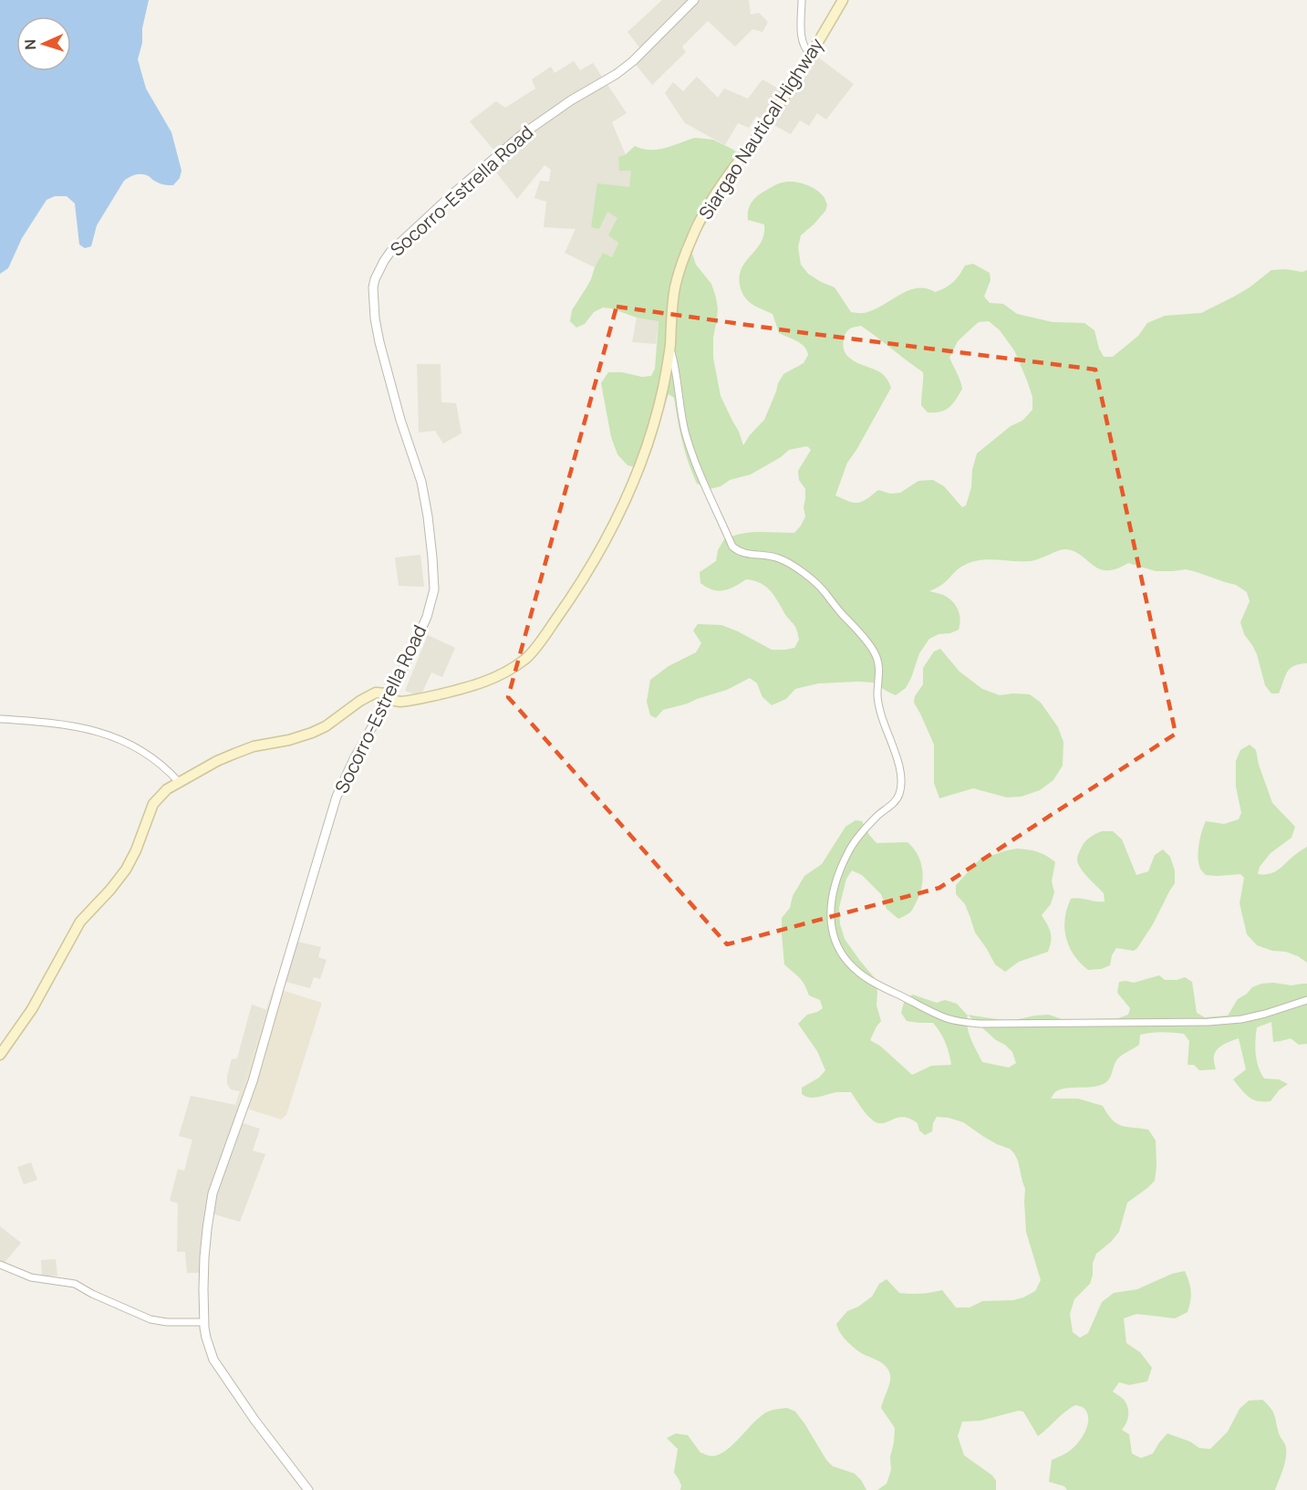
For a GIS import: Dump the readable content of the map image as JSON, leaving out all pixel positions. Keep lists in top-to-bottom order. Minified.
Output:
{"streets":{"main road":["Siargao Nautical Highway"],"street":["Socorro-Estrella Road"]},"crossings":[["Siargao Nautical Highway","Socorro-Estrella Road"]],"north":"left"}
